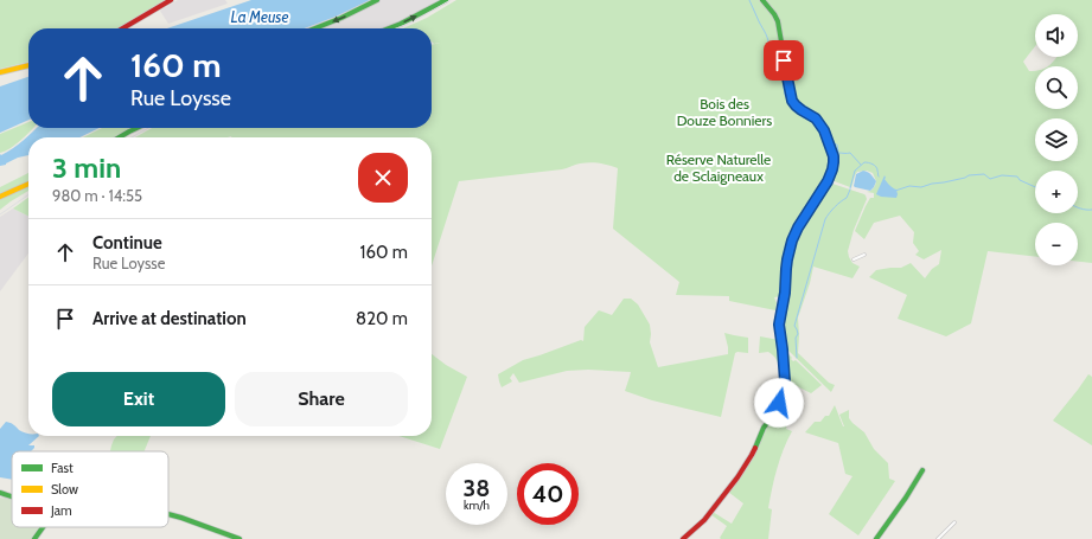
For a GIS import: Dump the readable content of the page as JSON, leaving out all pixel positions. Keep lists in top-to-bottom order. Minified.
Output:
{"water":["La Meuse"],"parks":["Bois des Douze Bonniers","Réserve Naturelle de Sclaigneaux"],"legend":["Fast","Slow","Jam"],"page":{"map_buttons":["+","−"],"turn":["160 m","Rue Loysse"],"heading":["3 min","980 m · 14:55"],"list":[{"name":"Continue","note":"Rue Loysse","value":"160 m"},{"name":"Arrive at destination","value":"820 m"}],"buttons":["Exit","Share"],"speed":"38 km/h","limit":"40"}}
